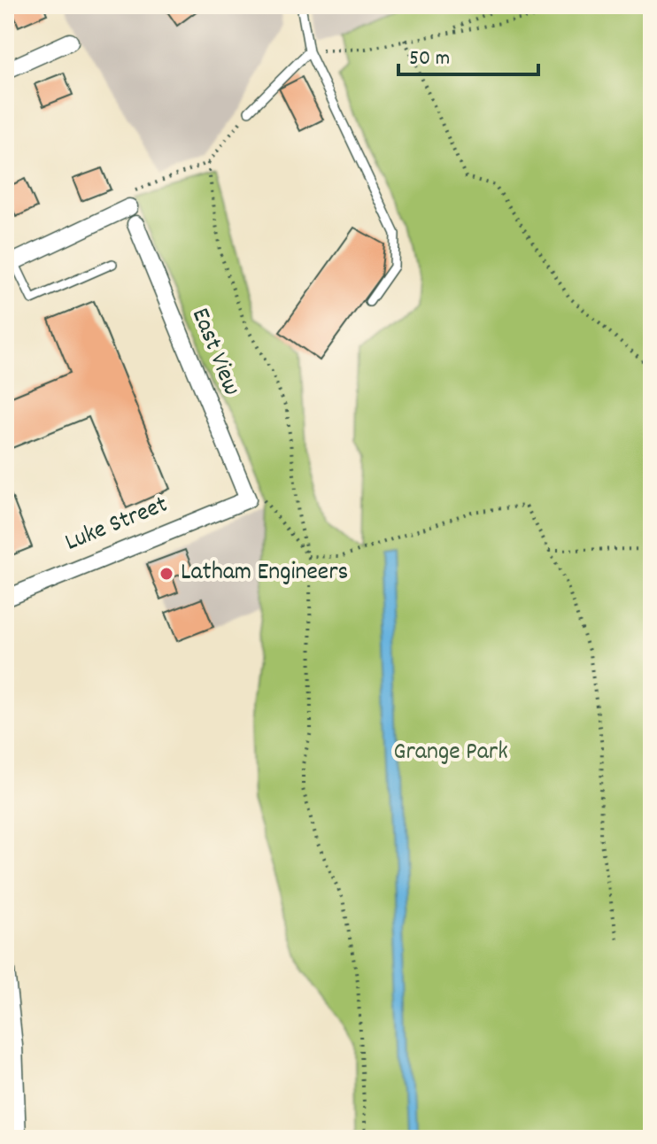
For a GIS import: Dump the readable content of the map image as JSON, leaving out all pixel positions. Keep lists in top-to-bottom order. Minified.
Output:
{"streets":{"street":["East View","Luke Street"]},"crossings":[["East View","Luke Street"]],"parks":["Grange Park"],"places":["Latham Engineers"],"scale_bar":"50 m"}
